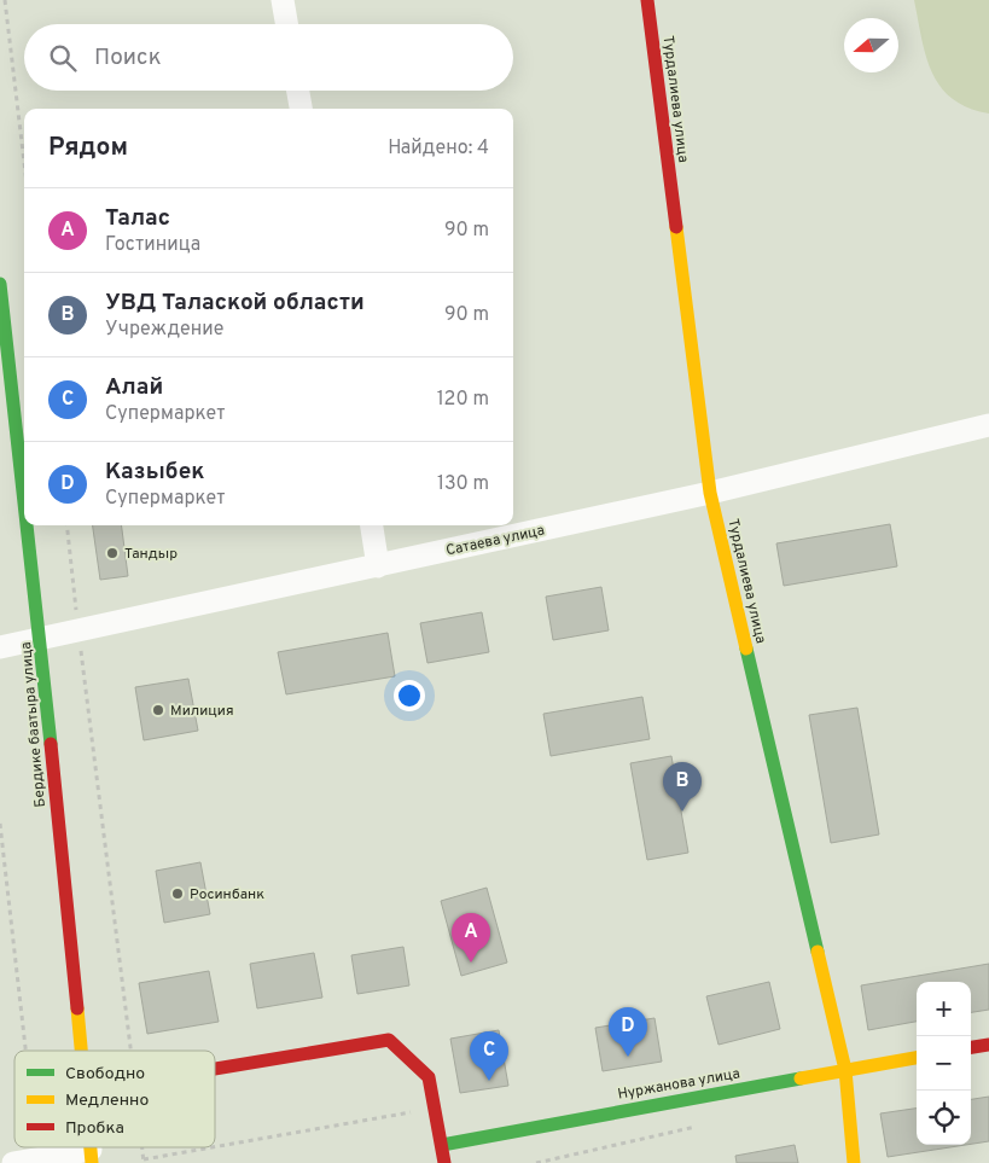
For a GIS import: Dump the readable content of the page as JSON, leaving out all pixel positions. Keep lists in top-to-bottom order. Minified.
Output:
{"streets":{"street":["Турдалиева улица","Сатаева улица","Бердике баатыра улица","Нуржанова улица"]},"crossings":[["Турдалиева улица","Сатаева улица"],["Турдалиева улица","Нуржанова улица"],["Сатаева улица","Бердике баатыра улица"]],"places":["Тандыр","Милиция","Росинбанк"],"legend":["Свободно","Медленно","Пробка"],"north":"left","page":{"search":"Поиск","heading":["Рядом","Найдено: 4"],"list":[{"mark":"A","name":"Талас","note":"Гостиница","value":"90 m"},{"mark":"B","name":"УВД Талаской области","note":"Учреждение","value":"90 m"},{"mark":"C","name":"Алай","note":"Супермаркет","value":"120 m"},{"mark":"D","name":"Казыбек","note":"Супермаркет","value":"130 m"}],"pins":["B","A","D","C"],"map_buttons":["+","−"]}}
